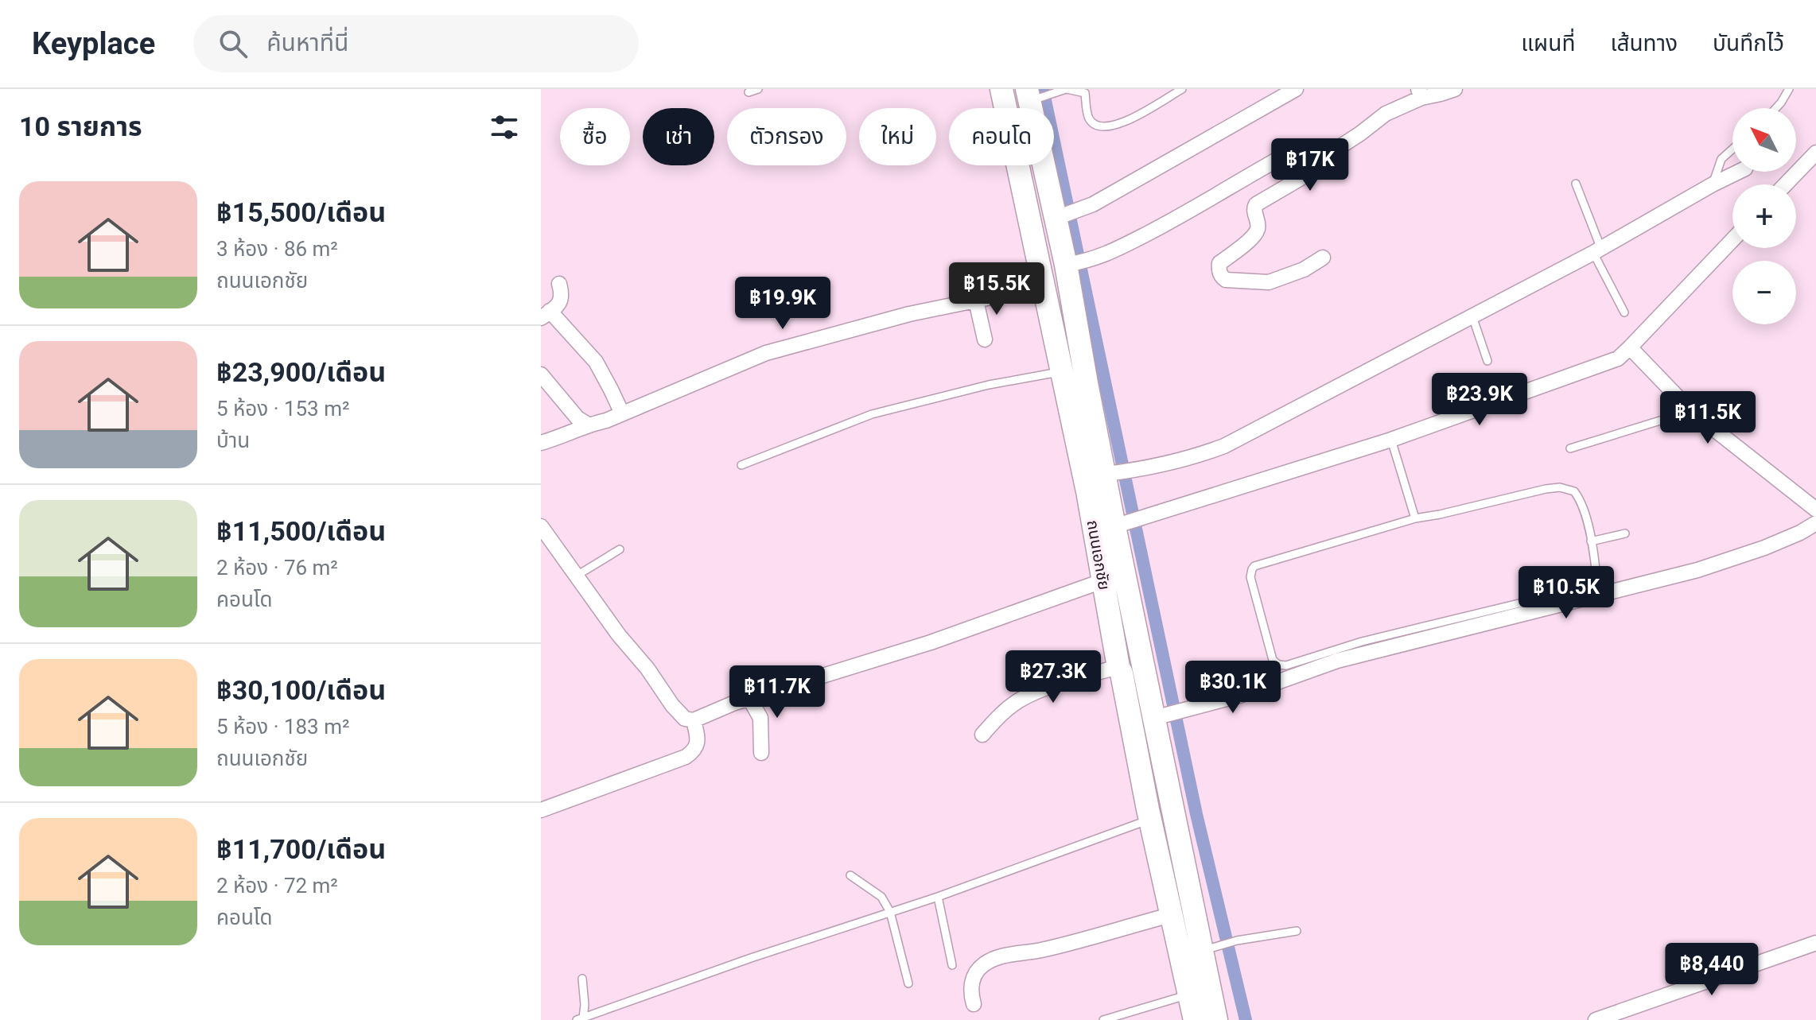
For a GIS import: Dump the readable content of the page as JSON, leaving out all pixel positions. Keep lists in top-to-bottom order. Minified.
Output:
{"streets":{"main road":["ถนนเอกชัย"]},"north":"top left","page":{"header":"Keyplace","search":"ค้นหาที่นี่","nav":["แผนที่","เส้นทาง","บันทึกไว้"],"heading":"10 รายการ","map_buttons":["+","−"],"chip":["ซื้อ","เช่า","ตัวกรอง","ใหม่","คอนโด"],"price":["฿17K","฿15.5K","฿19.9K","฿23.9K","฿11.5K","฿10.5K","฿27.3K","฿30.1K","฿11.7K","฿8,440"],"list":[{"name":"฿15,500/เดือน","note":"3 ห้อง · 86 m² · ถนนเอกชัย"},{"name":"฿23,900/เดือน","note":"5 ห้อง · 153 m² · บ้าน"},{"name":"฿11,500/เดือน","note":"2 ห้อง · 76 m² · คอนโด"},{"name":"฿30,100/เดือน","note":"5 ห้อง · 183 m² · ถนนเอกชัย"},{"name":"฿11,700/เดือน","note":"2 ห้อง · 72 m² · คอนโด"}]}}
